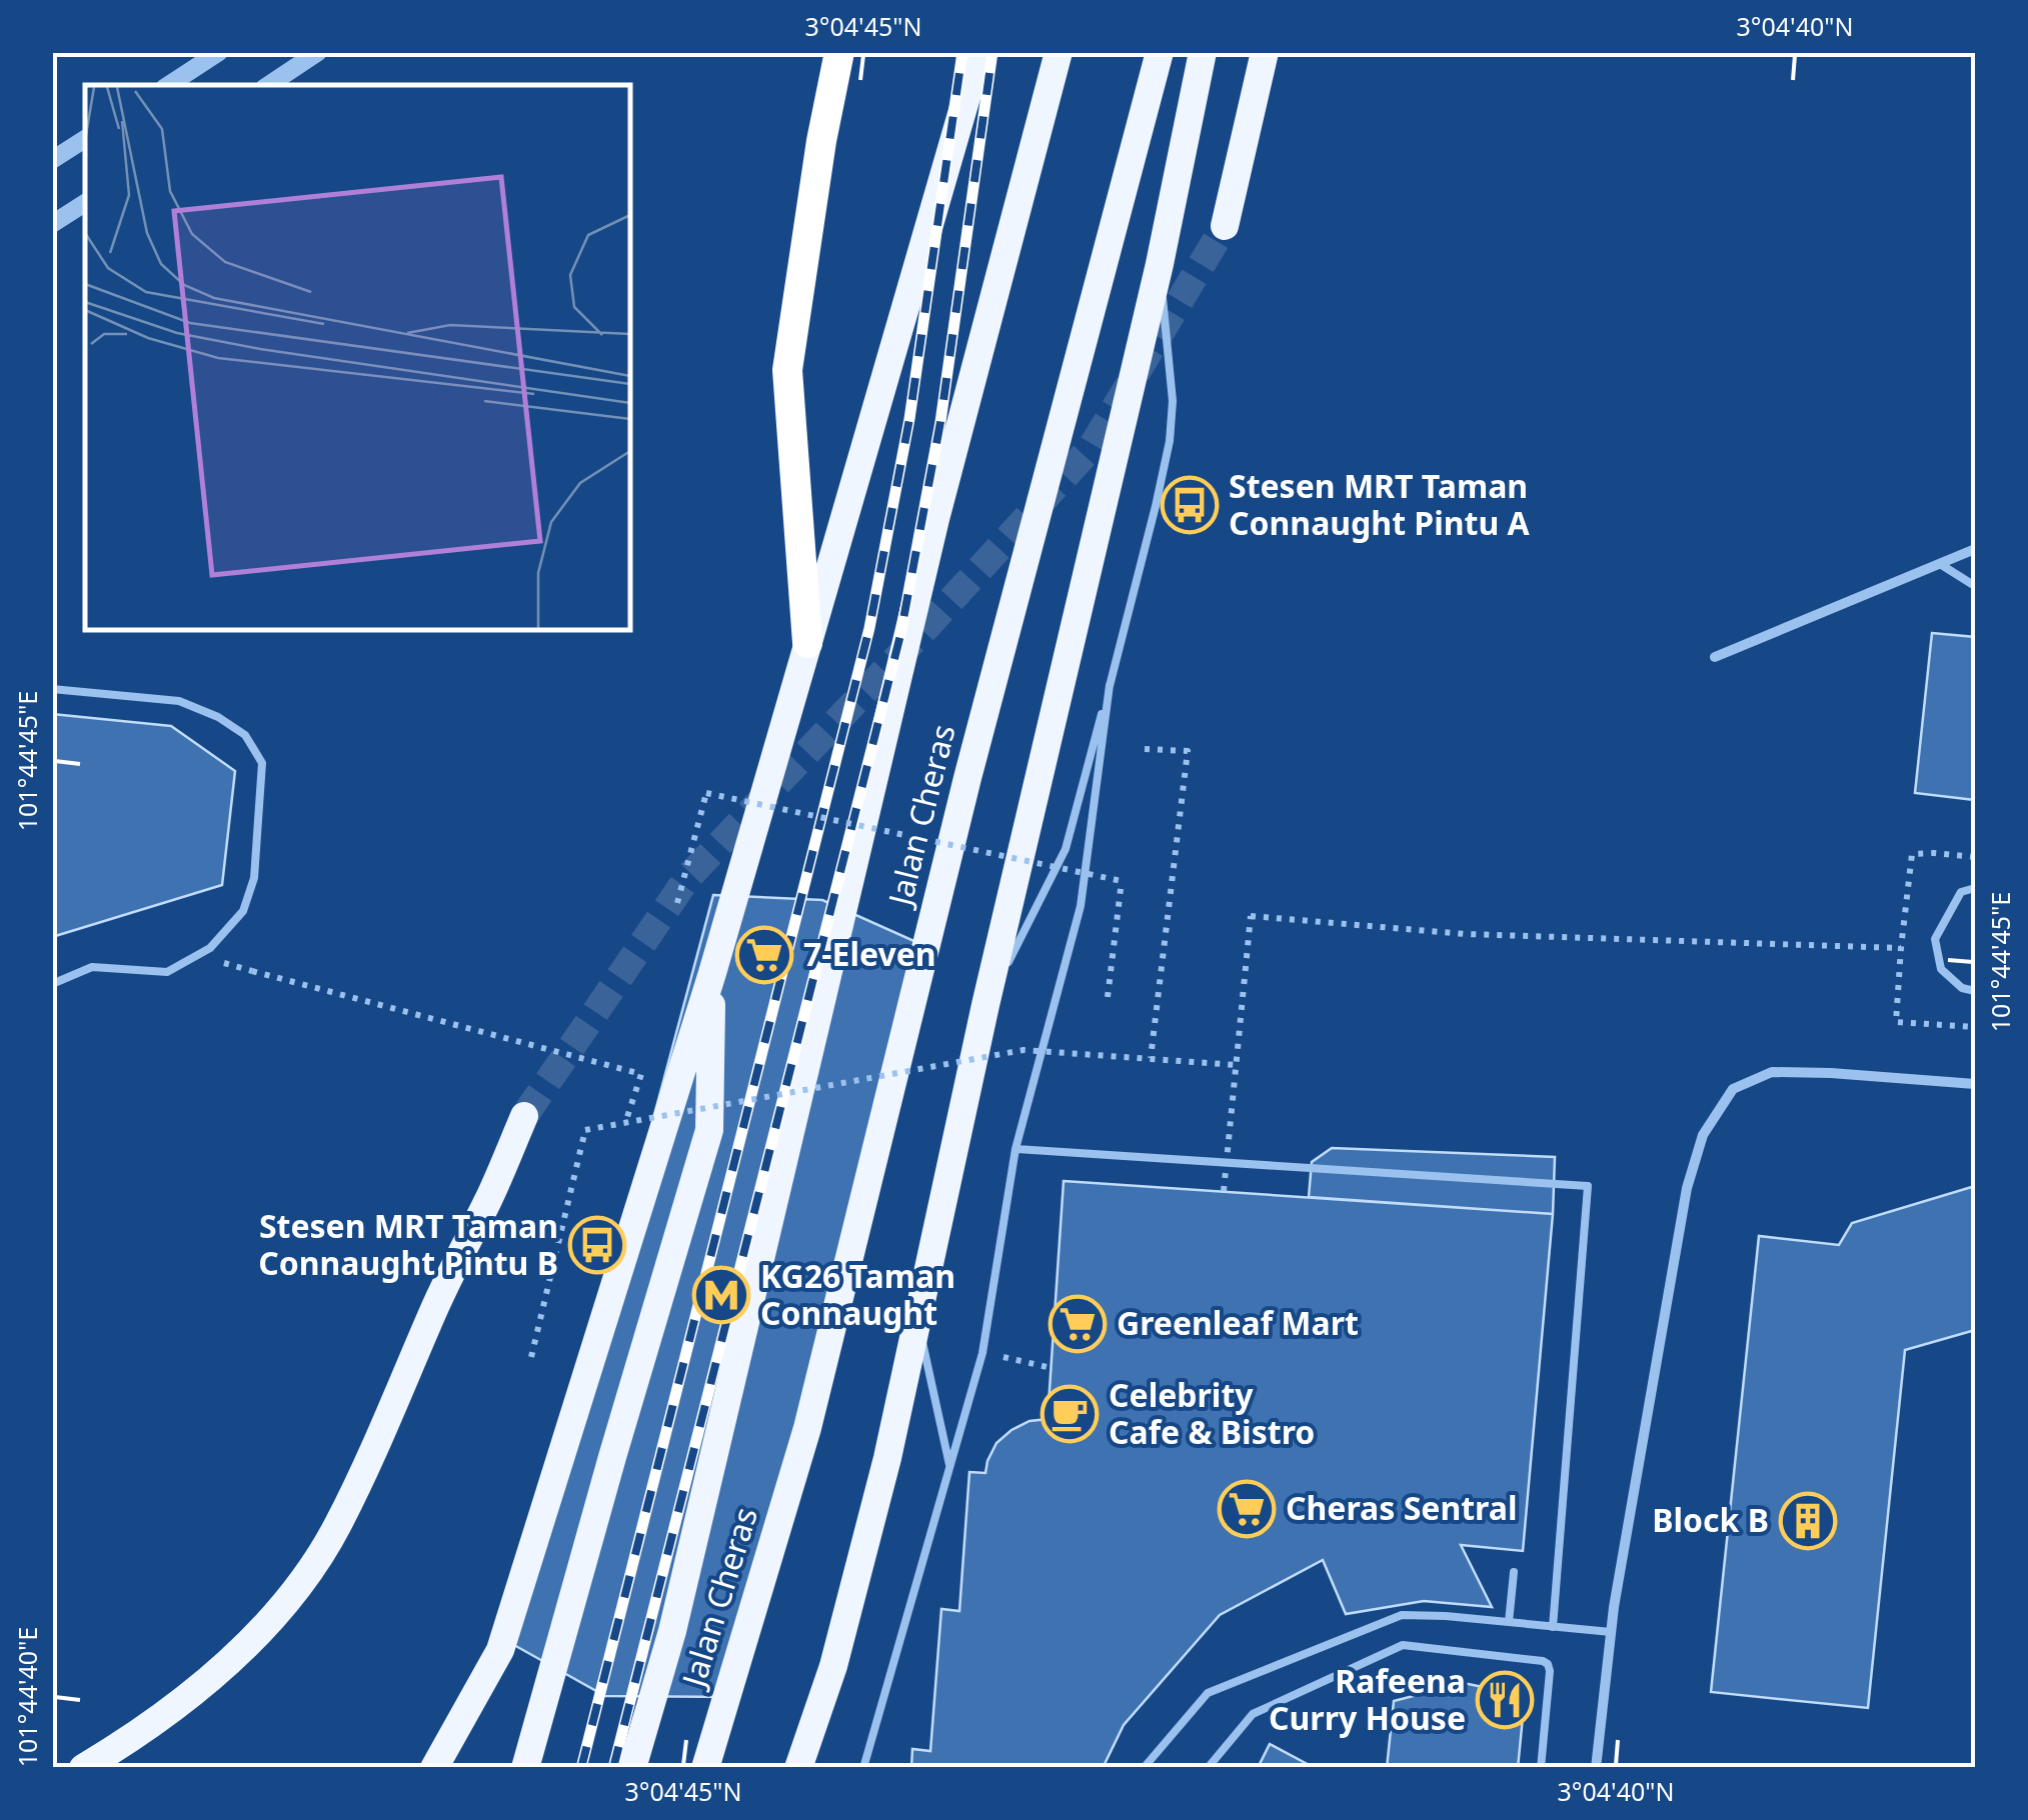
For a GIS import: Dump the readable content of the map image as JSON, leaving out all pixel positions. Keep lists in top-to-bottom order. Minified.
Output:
{"streets":{"highway":["Jalan Cheras"]},"places":{"bus stop":["Stesen MRT Taman Connaught Pintu A","Stesen MRT Taman Connaught Pintu B"],"supermarket":["7-Eleven","Greenleaf Mart","Cheras Sentral"],"metro station":["KG26 Taman Connaught"],"cafe":["Celebrity Cafe & Bistro"],"building":["Block B"],"restaurant":["Rafeena Curry House"]},"coordinates":["3°04'45\"N","3°04'40\"N","101°44'45\"E","101°44'40\"E"]}
